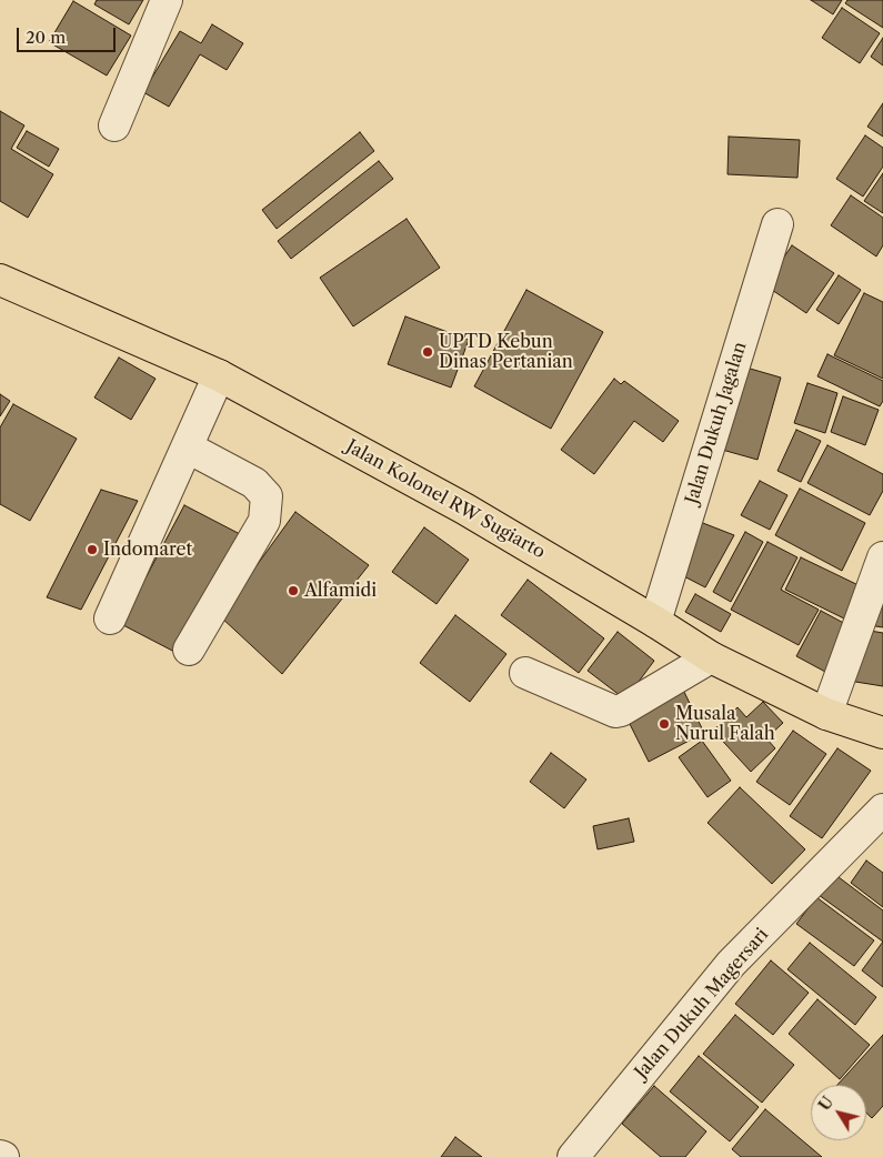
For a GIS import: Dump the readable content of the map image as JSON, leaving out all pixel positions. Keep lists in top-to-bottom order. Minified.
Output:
{"streets":{"main road":["Jalan Kolonel RW Sugiarto"],"street":["Jalan Dukuh Jagalan","Jalan Dukuh Magersari"]},"crossings":[["Jalan Dukuh Jagalan","Jalan Kolonel RW Sugiarto"]],"places":["UPTD Kebun Dinas Pertanian","Indomaret","Alfamidi","Musala Nurul Falah"],"scale_bar":"20 m","north":"top left"}
